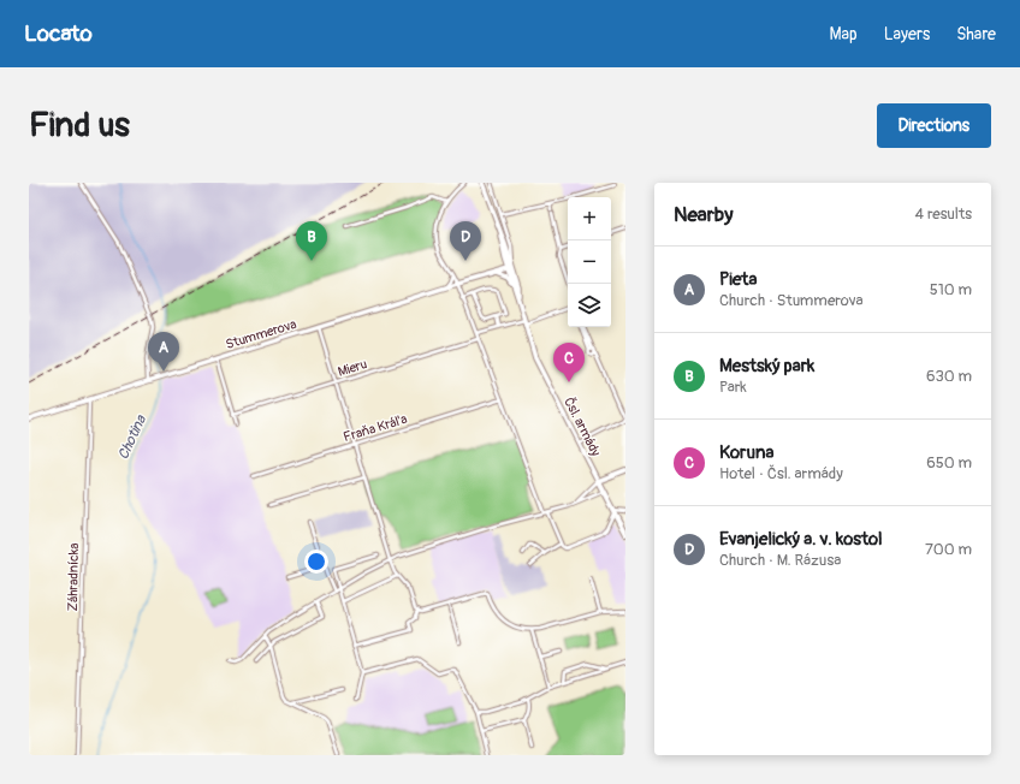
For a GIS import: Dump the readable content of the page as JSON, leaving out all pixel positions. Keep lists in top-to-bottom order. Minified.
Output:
{"streets":{"main road":["Čsl. armády"],"street":["Stummerova","Mieru","Fraňa Kráľa","Záhradnícka"]},"crossings":[["Stummerova","Čsl. armády"],["Stummerova","Záhradnícka"]],"water":["Chotina"],"page":{"header":"Locato","nav":["Map","Layers","Share"],"buttons":"Directions","title":"Find us","heading":["Nearby","4 results"],"map_buttons":["+","−"],"pins":["B","D","A","C"],"list":[{"mark":"A","name":"Pieta","note":"Church · Stummerova","value":"510 m"},{"mark":"B","name":"Mestský park","note":"Park","value":"630 m"},{"mark":"C","name":"Koruna","note":"Hotel · Čsl. armády","value":"650 m"},{"mark":"D","name":"Evanjelický a. v. kostol","note":"Church · M. Rázusa","value":"700 m"}]}}
